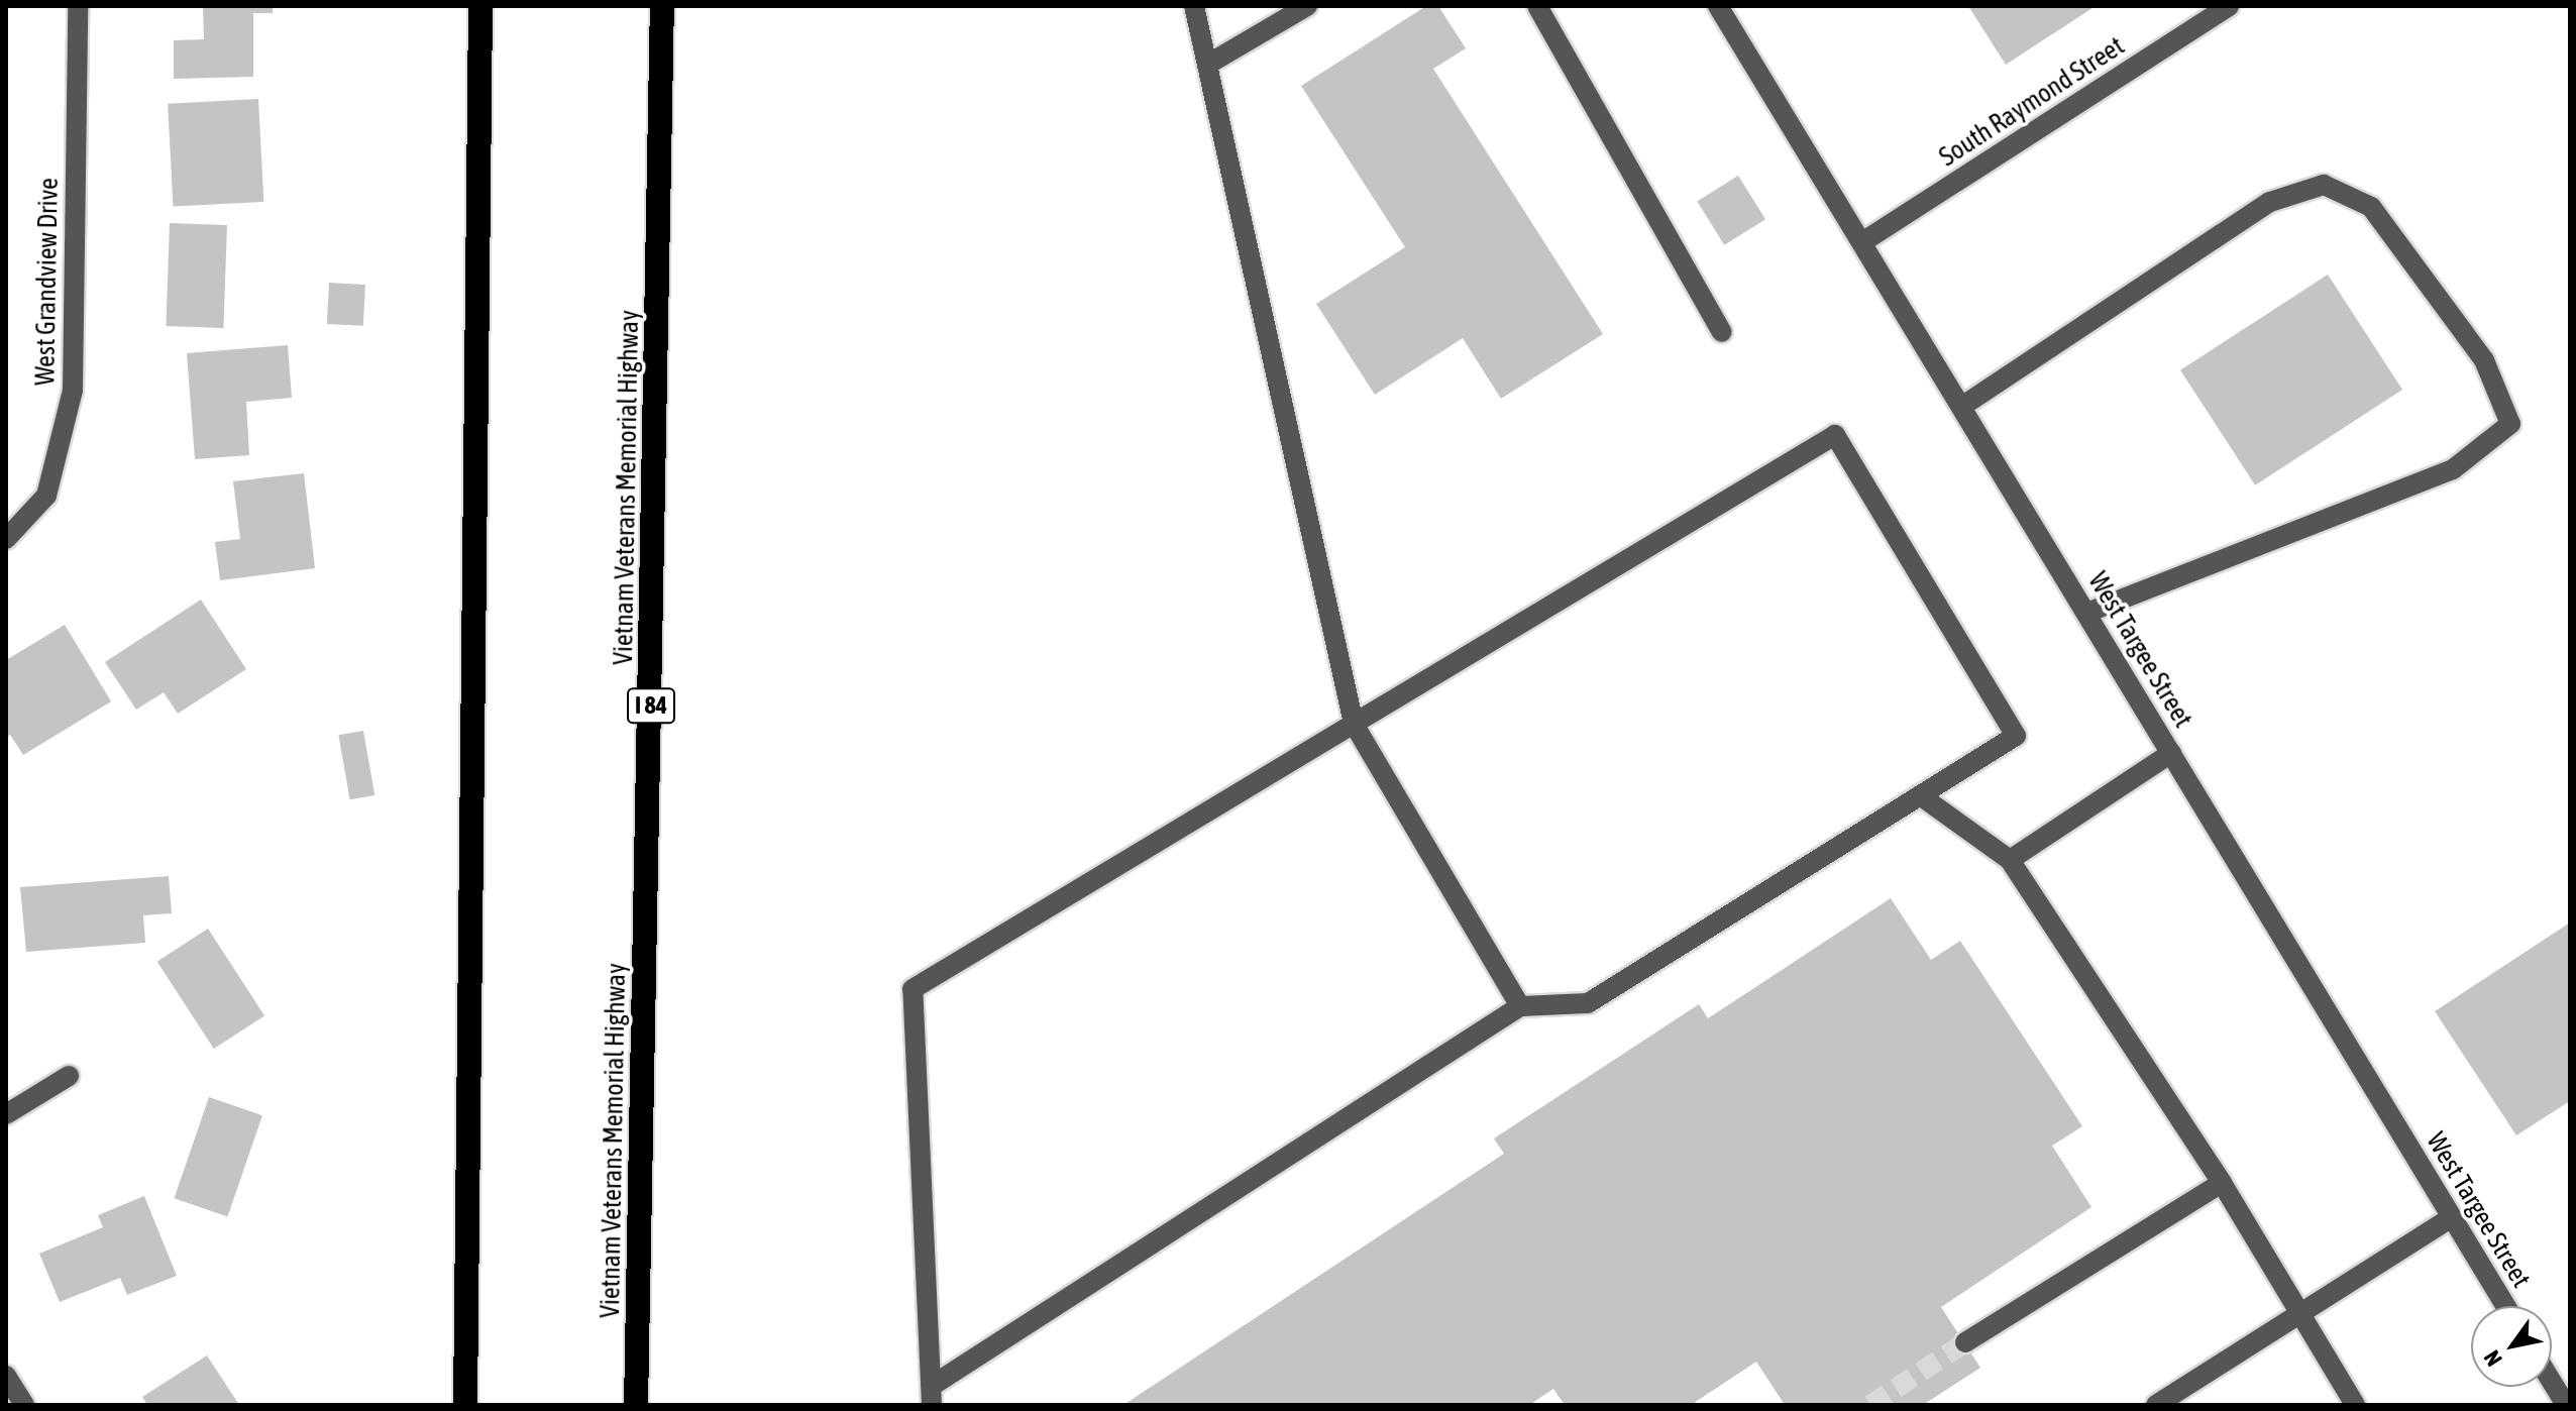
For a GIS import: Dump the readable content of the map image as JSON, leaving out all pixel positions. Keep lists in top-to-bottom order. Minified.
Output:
{"streets":{"highway":["Vietnam Veterans Memorial Highway","I 84"],"street":["South Raymond Street","West Grandview Drive","West Targee Street"]},"crossings":[["South Raymond Street","West Targee Street"]],"north":"bottom left"}
